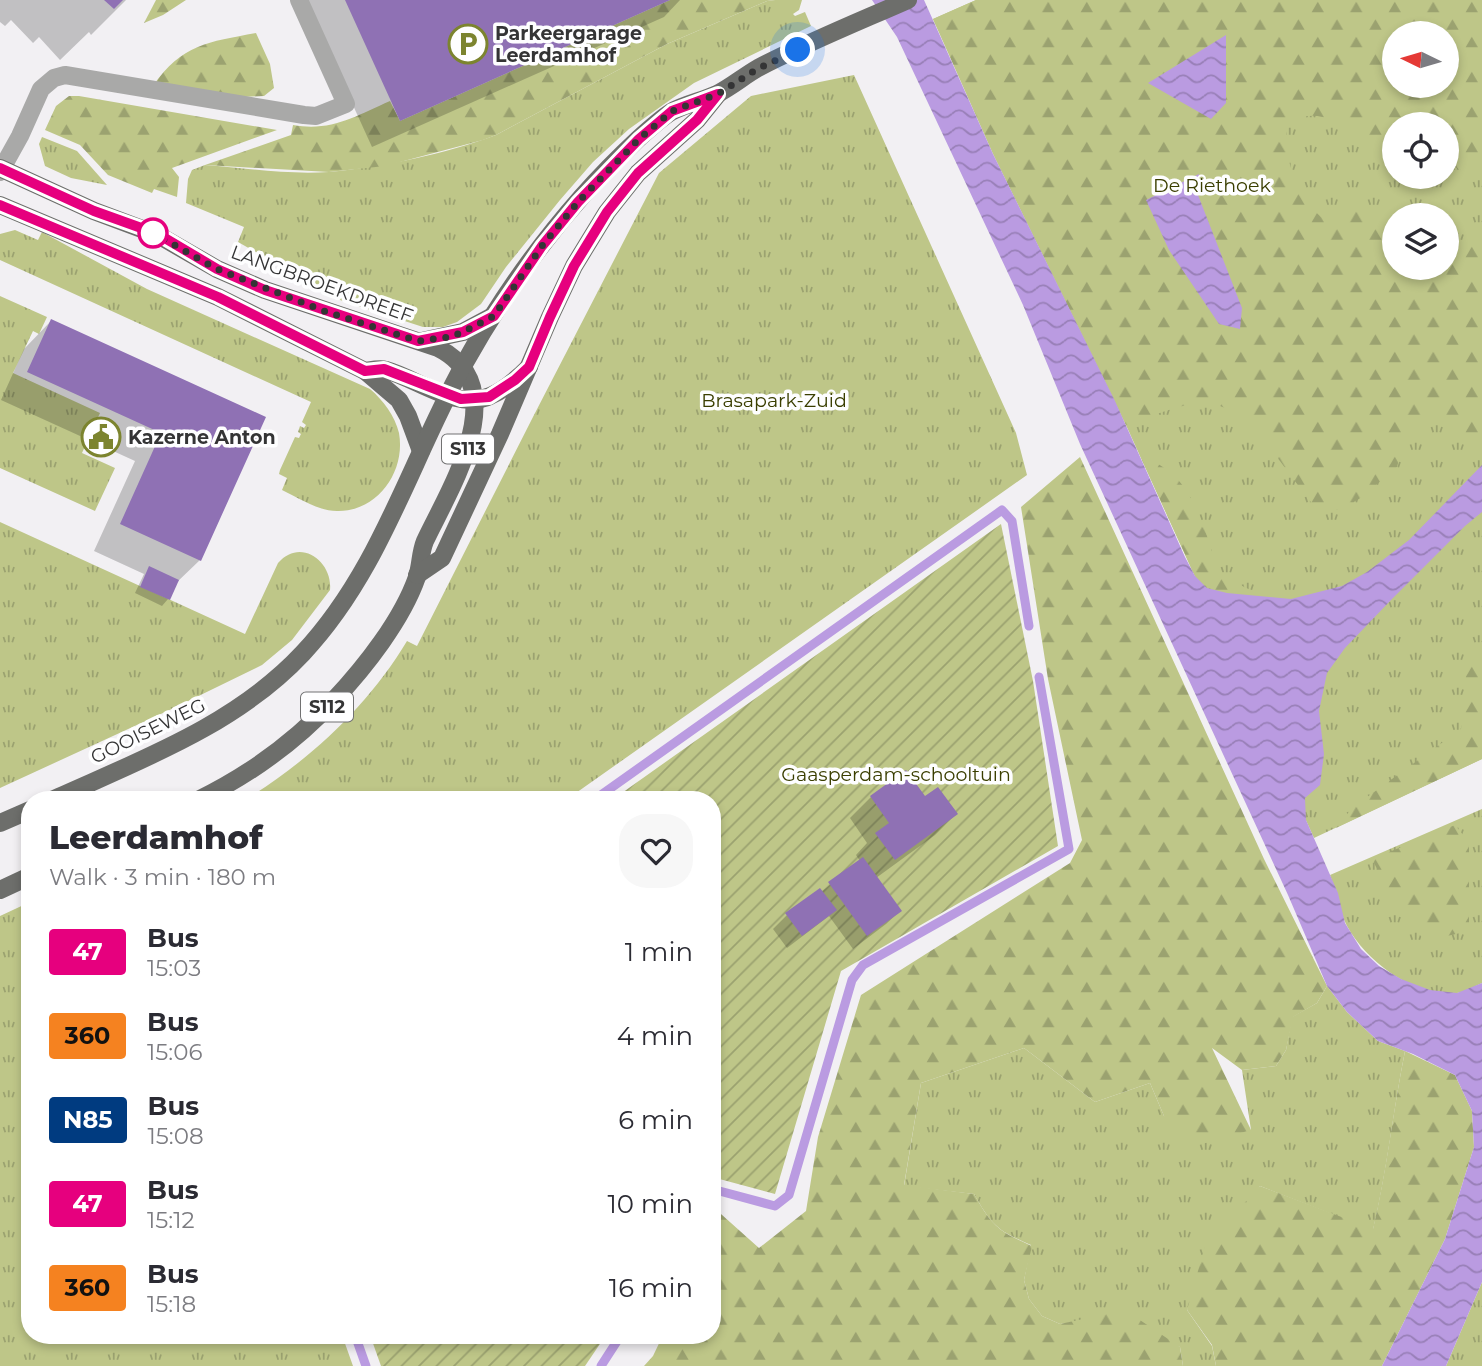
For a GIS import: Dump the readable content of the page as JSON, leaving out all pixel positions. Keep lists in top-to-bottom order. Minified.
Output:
{"streets":{"main road":["LANGBROEKDREEF","S113","S112","GOOISEWEG"]},"crossings":[["LANGBROEKDREEF","S113"],["LANGBROEKDREEF","S112"],["S113","S112"],["S113","GOOISEWEG"],["S112","GOOISEWEG"]],"parks":["De Riethoek","Brasapark-Zuid","Gaasperdam-schooltuin"],"places":{"parking":["Parkeergarage Leerdamhof"],"public building":["Kazerne Anton"]},"lines":["bus line 47"],"north":"left","page":{"heading":["Leerdamhof","Walk · 3 min · 180 m"],"list":[{"mark":"47","name":"Bus","note":"15:03","value":"1 min"},{"mark":"360","name":"Bus","note":"15:06","value":"4 min"},{"mark":"N85","name":"Bus","note":"15:08","value":"6 min"},{"mark":"47","name":"Bus","note":"15:12","value":"10 min"},{"mark":"360","name":"Bus","note":"15:18","value":"16 min"}]}}
